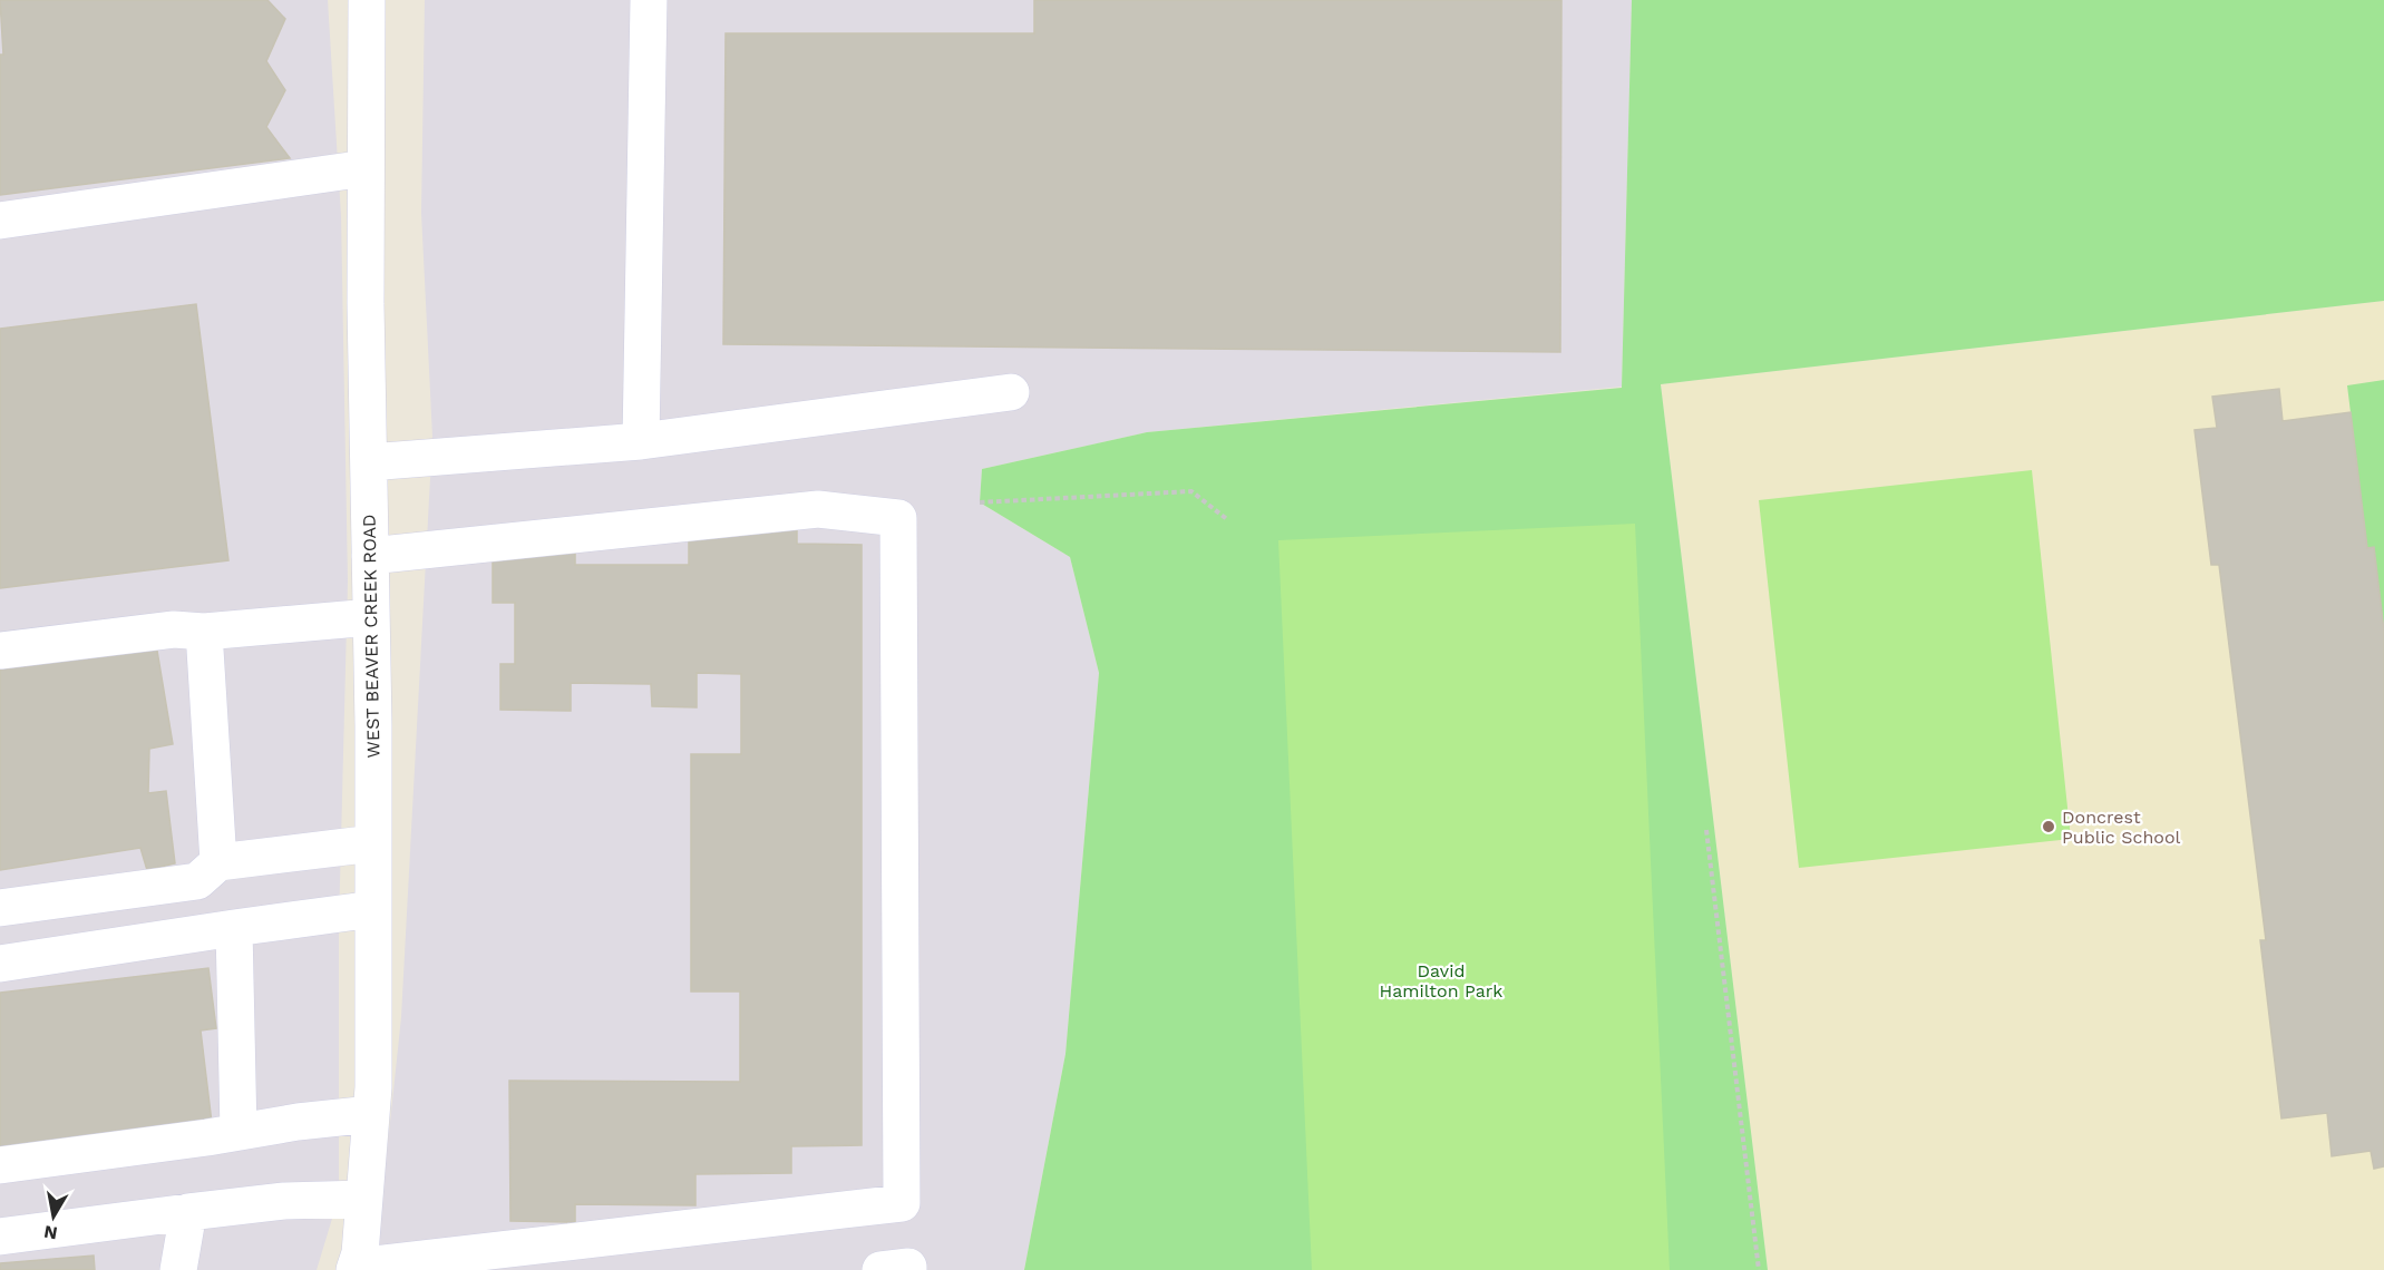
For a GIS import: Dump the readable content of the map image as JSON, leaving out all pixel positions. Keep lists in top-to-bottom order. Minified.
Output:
{"streets":{"street":["WEST BEAVER CREEK ROAD"]},"parks":["David Hamilton Park"],"places":["Doncrest Public School"],"north":"bottom"}
